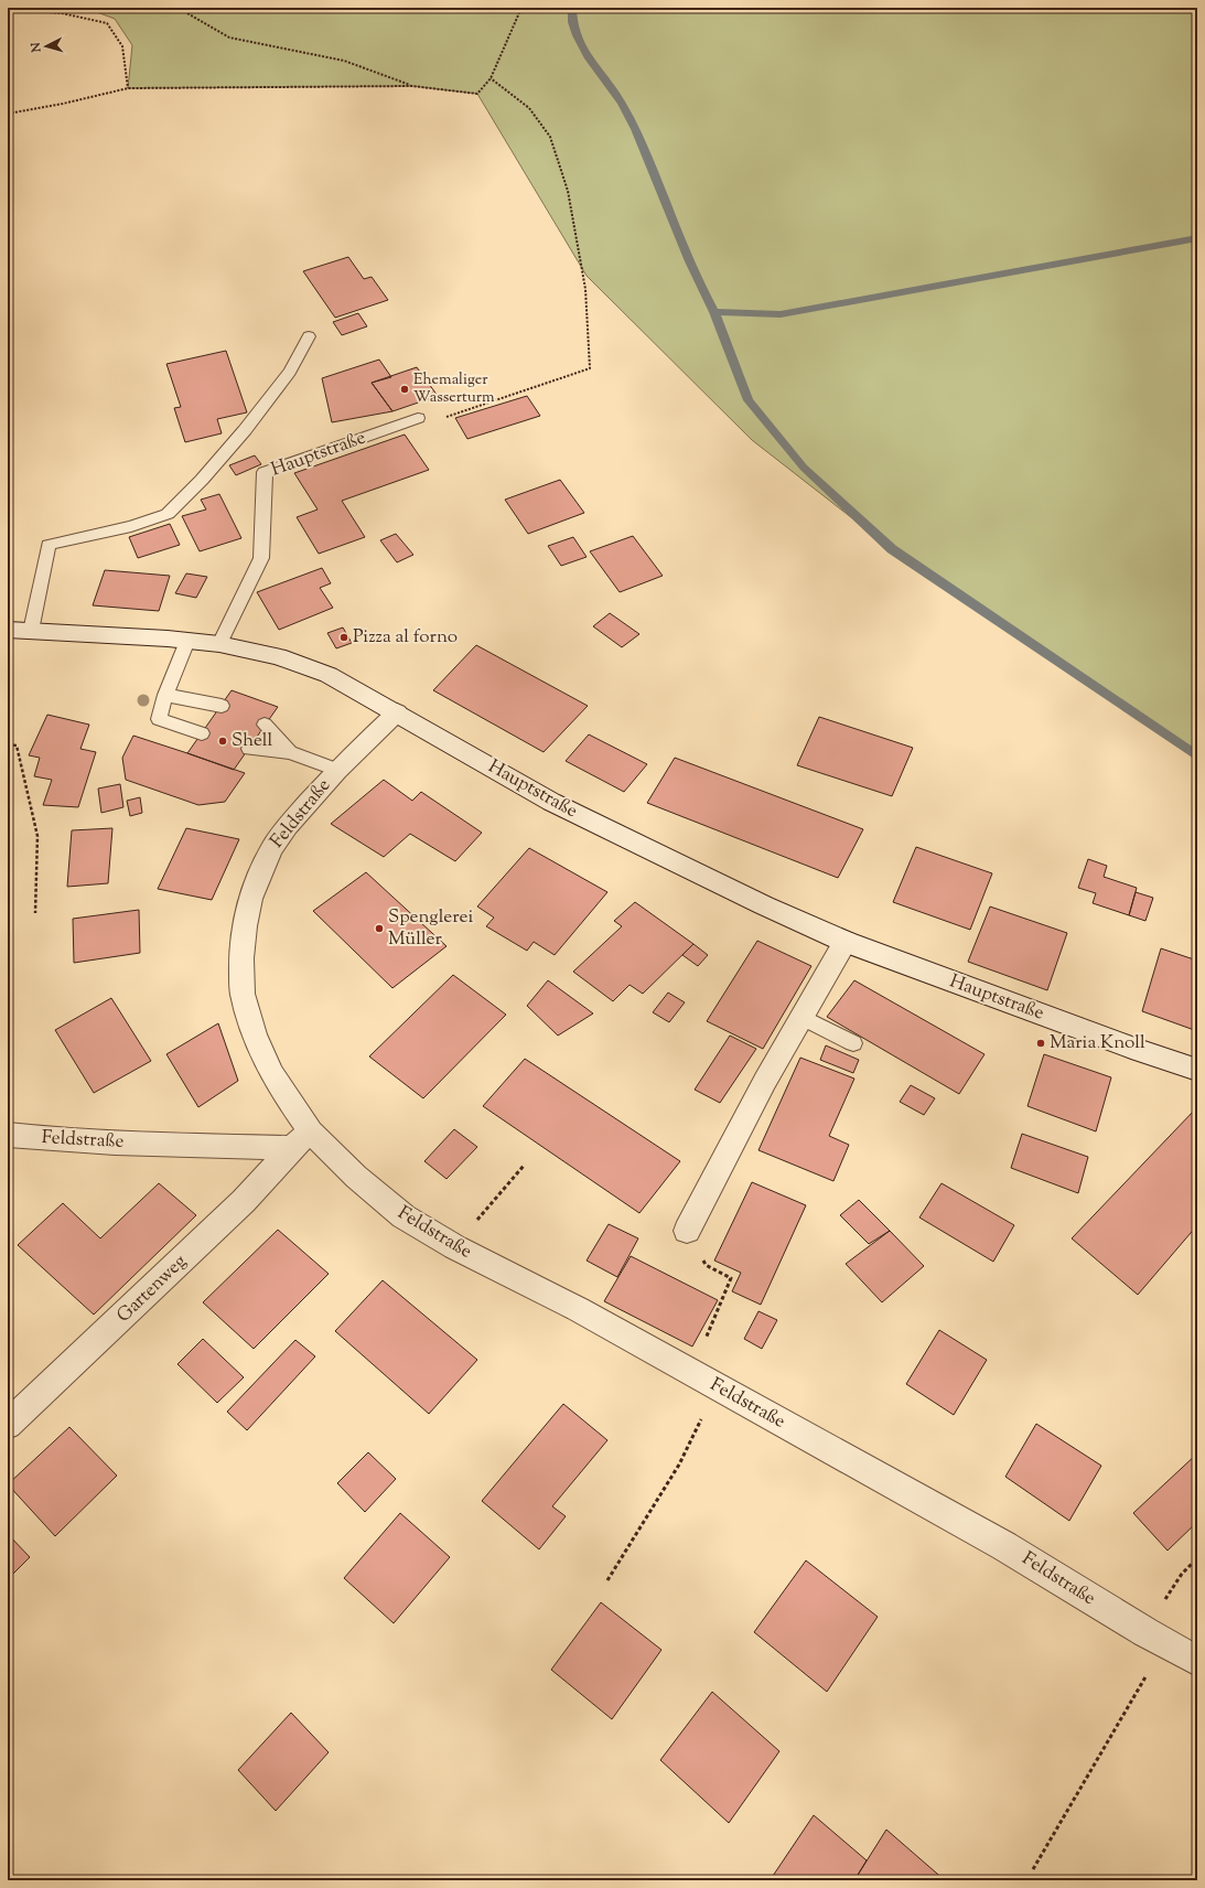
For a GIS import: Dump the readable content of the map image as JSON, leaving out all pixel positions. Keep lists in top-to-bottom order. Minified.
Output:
{"streets":{"street":["Hauptstraße","Feldstraße","Gartenweg"]},"crossings":[["Hauptstraße","Feldstraße"],["Feldstraße","Gartenweg"]],"places":["Ehemaliger Wasserturm","Pizza al forno","Shell","Spenglerei Müller","Maria Knoll"],"north":"left"}
